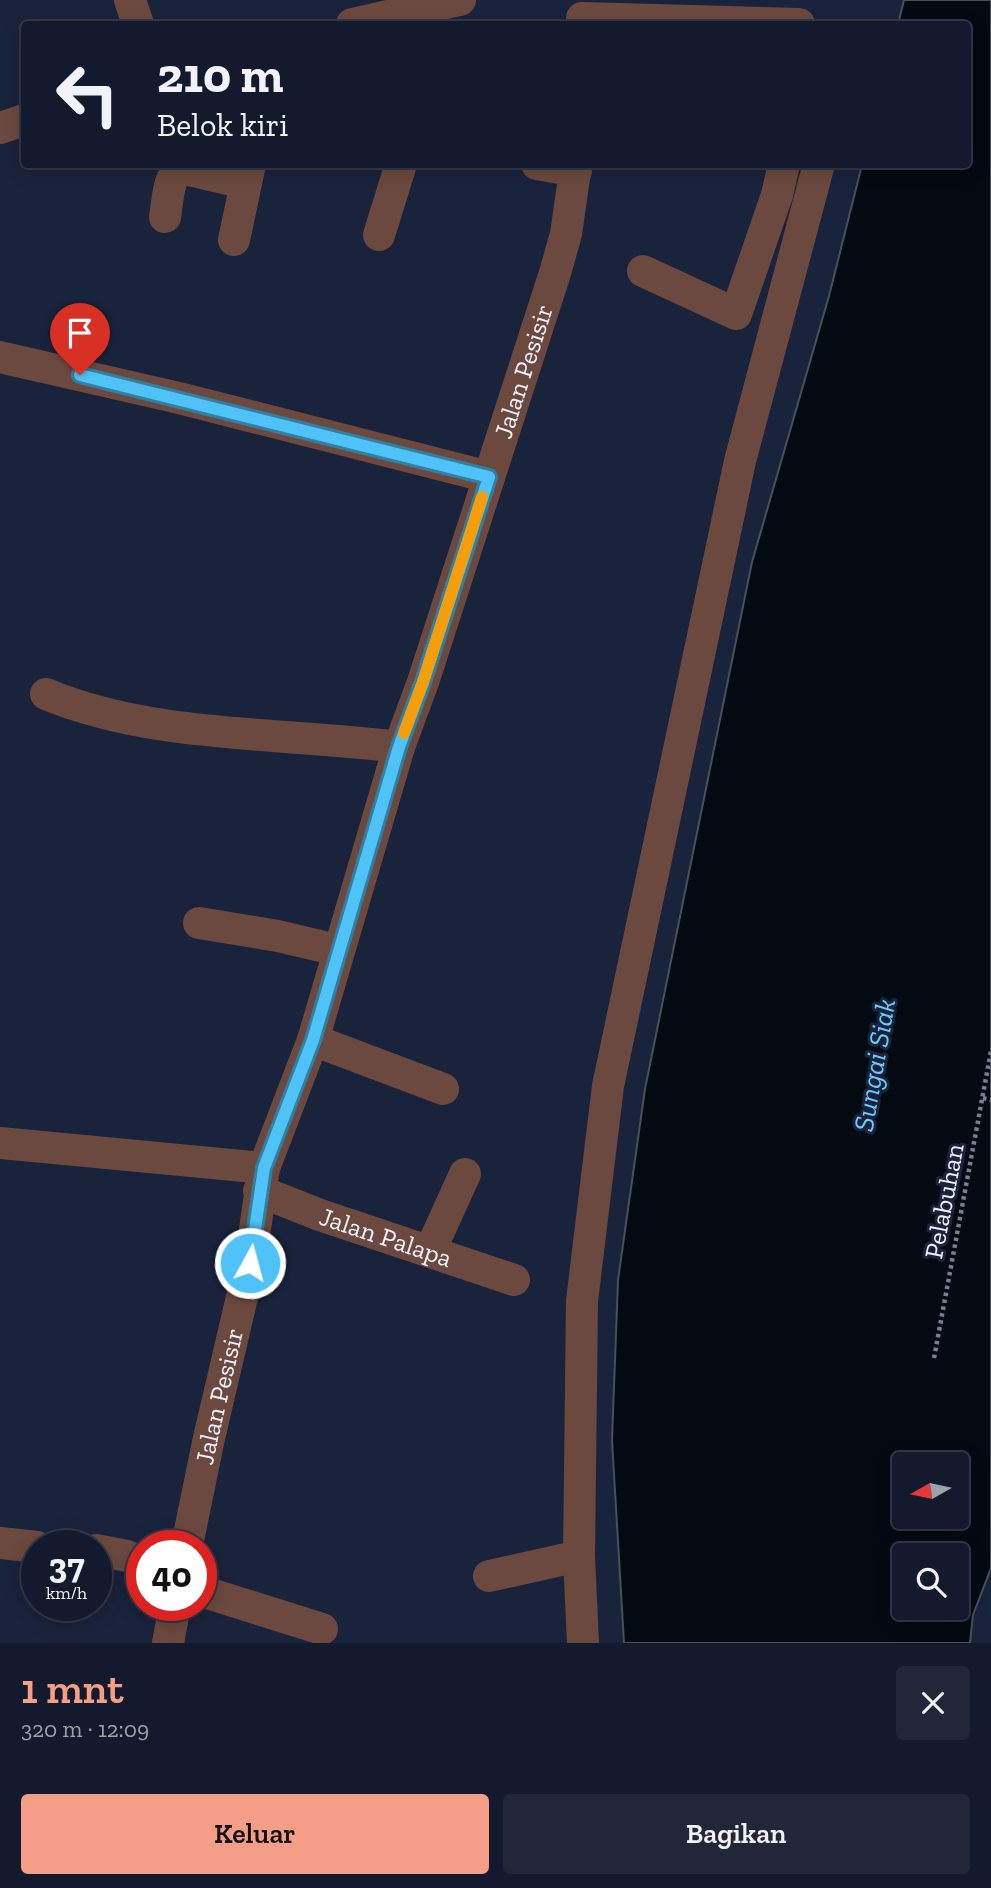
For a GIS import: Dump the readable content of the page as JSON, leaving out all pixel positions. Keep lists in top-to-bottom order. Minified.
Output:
{"streets":{"street":["Jalan Pesisir","Jalan Palapa"],"path":["Pelabuhan"]},"crossings":[["Jalan Pesisir","Jalan Palapa"]],"water":["Sungai Siak"],"north":"left","page":{"turn":["210 m","Belok kiri"],"speed":"37 km/h","limit":"40","heading":["1 mnt","320 m · 12:09"],"buttons":["Keluar","Bagikan"]}}
